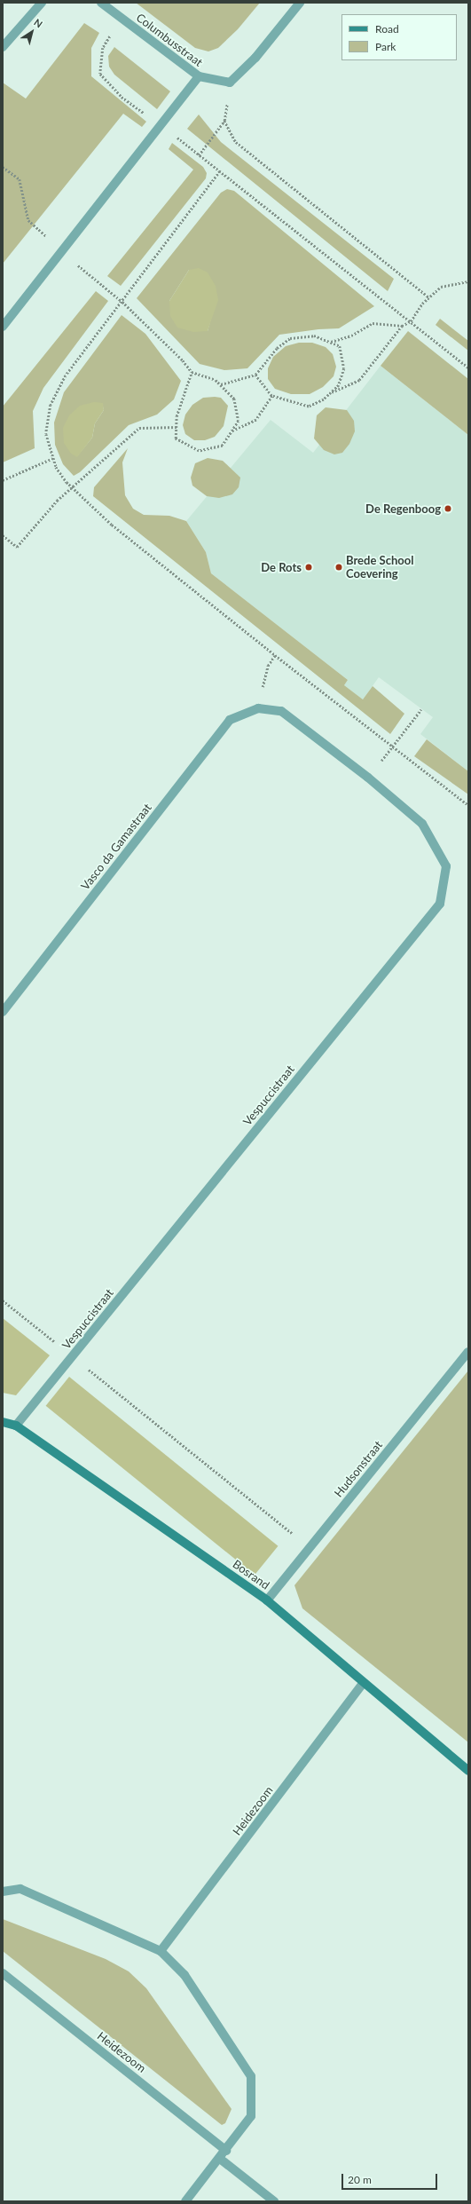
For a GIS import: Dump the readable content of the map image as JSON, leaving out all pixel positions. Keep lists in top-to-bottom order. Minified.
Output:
{"streets":{"street":["Columbusstraat","Vasco da Gamastraat","Vespuccistraat","Hudsonstraat","Bosrand","Heidezoom"]},"crossings":[["Vasco da Gamastraat","Vespuccistraat"],["Vespuccistraat","Bosrand"],["Hudsonstraat","Bosrand"],["Bosrand","Heidezoom"]],"places":["De Regenboog","De Rots","Brede School Coevering"],"legend":["Road","Park"],"scale_bar":"20 m","north":"top right"}
